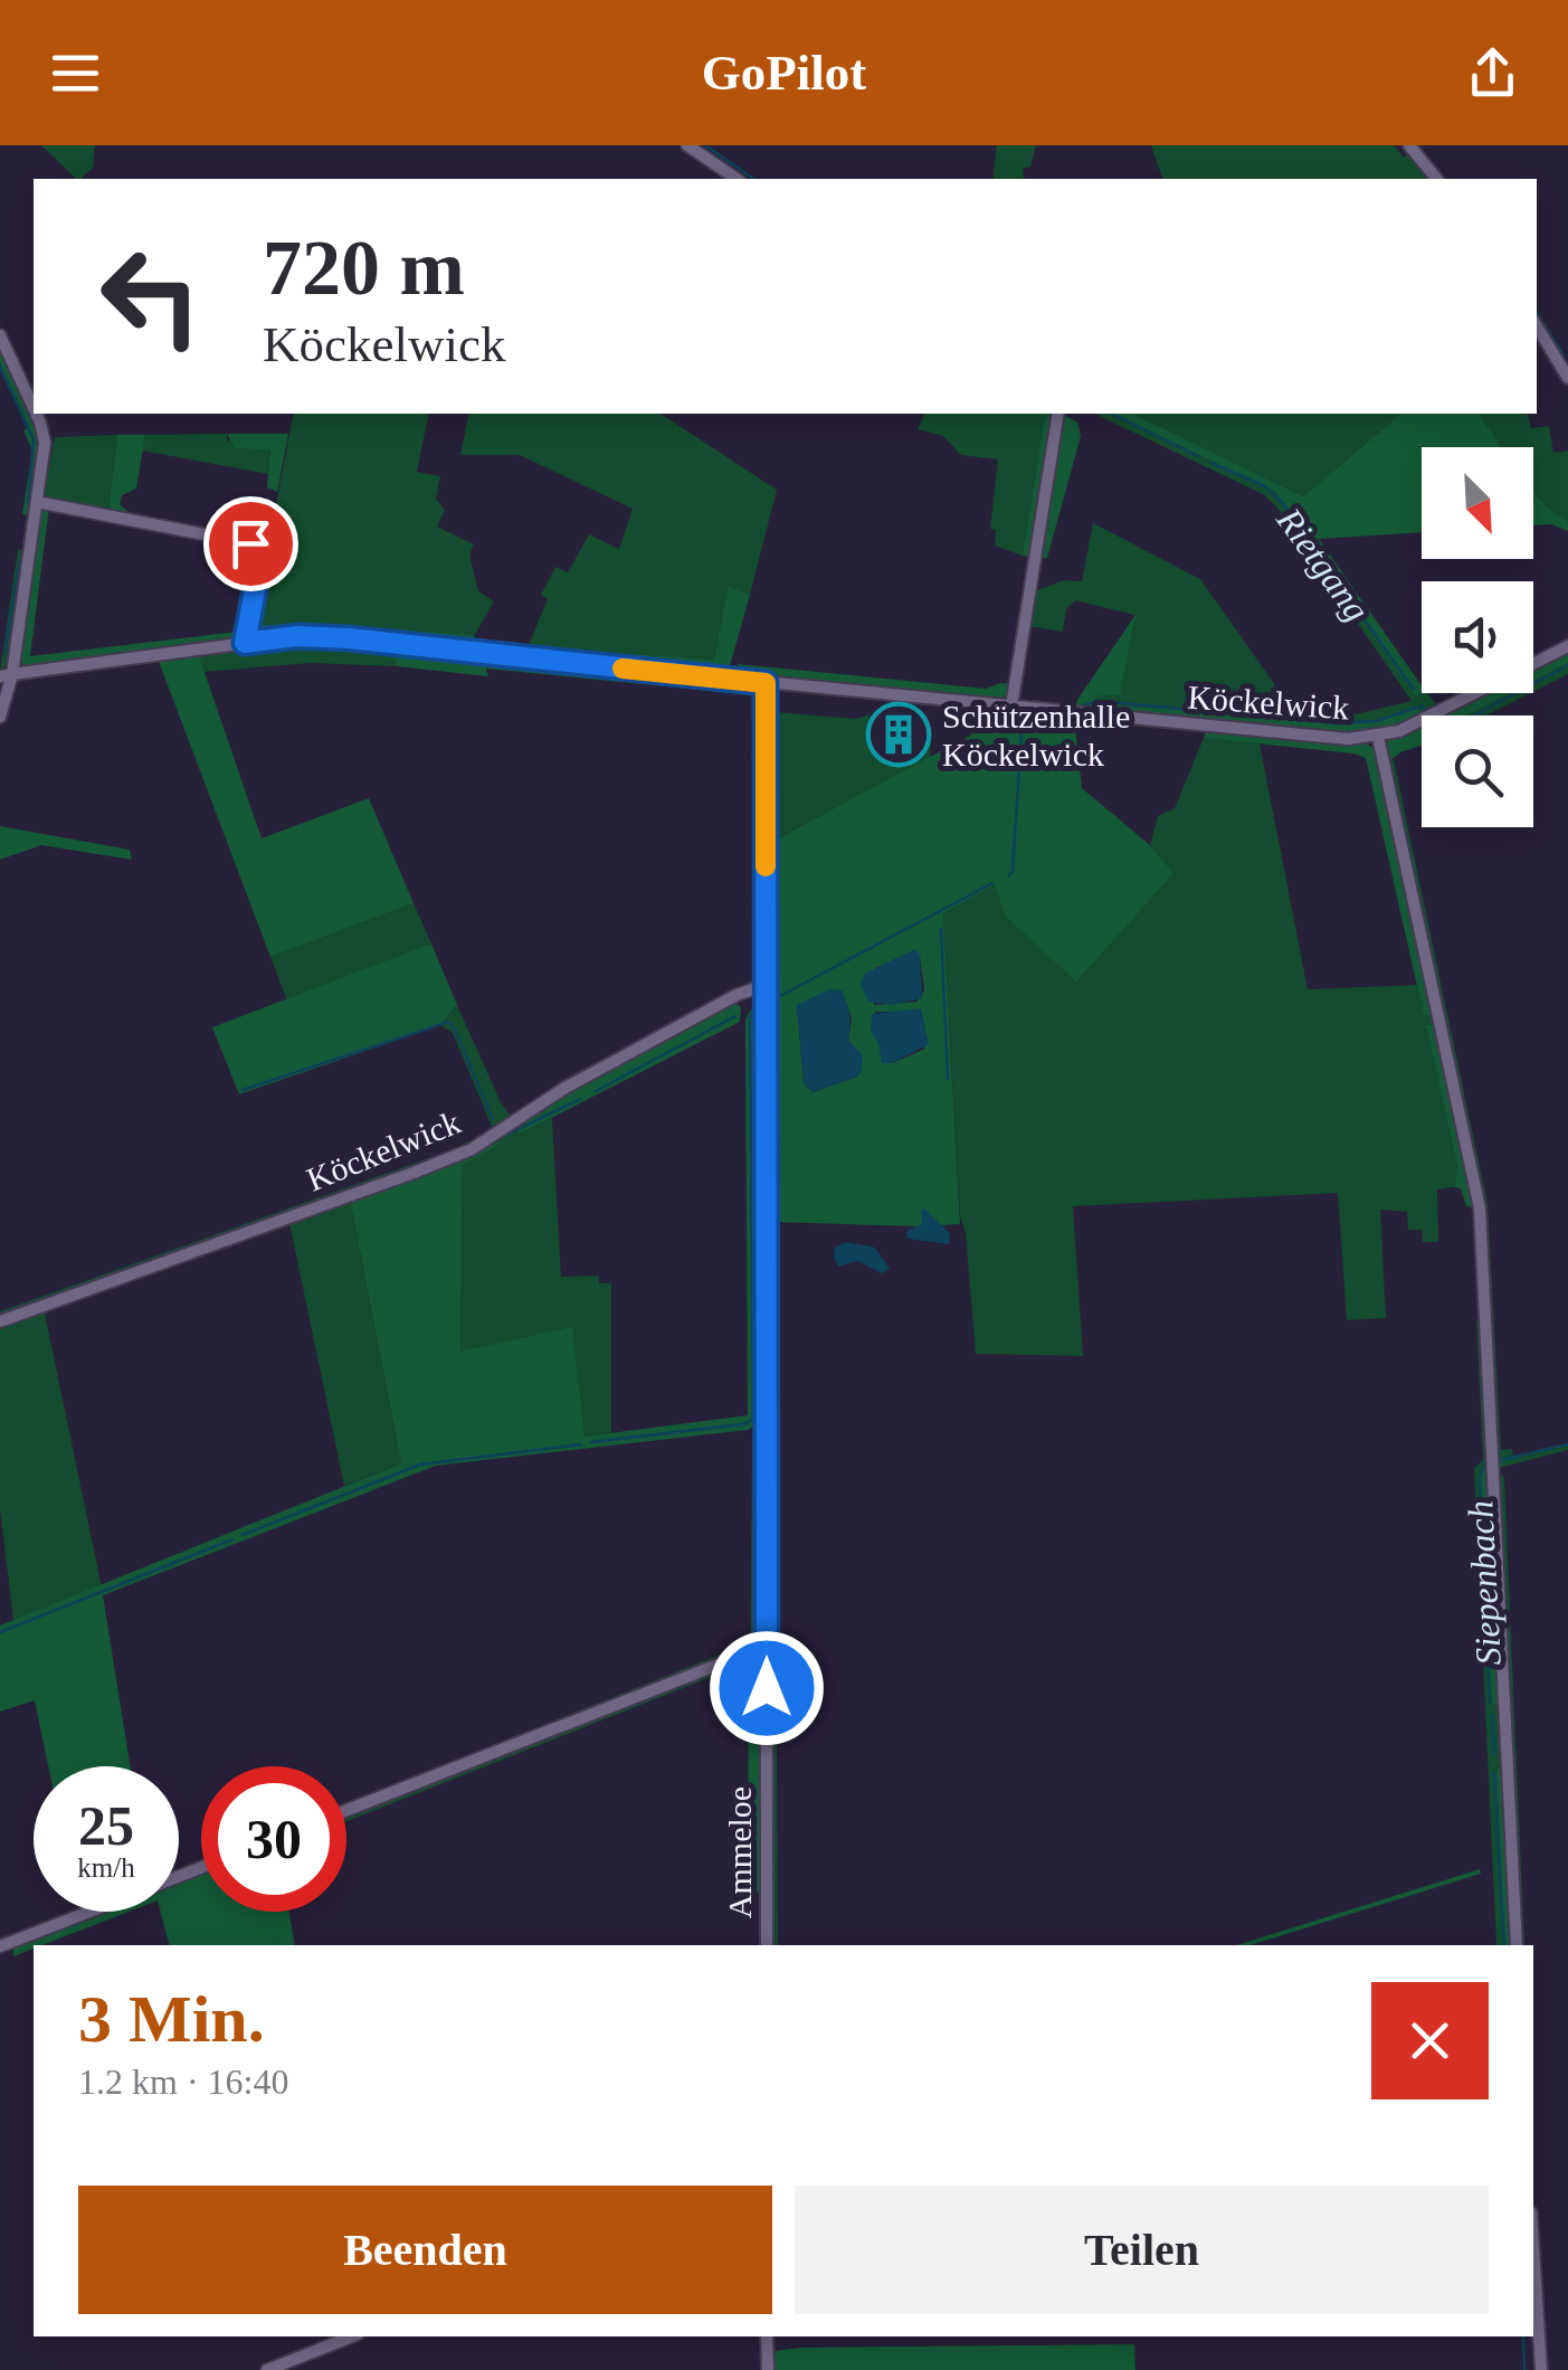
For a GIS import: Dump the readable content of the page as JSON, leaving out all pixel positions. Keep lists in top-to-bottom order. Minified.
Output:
{"streets":{"street":["Köckelwick","Ammeloe"]},"crossings":[["Köckelwick","Ammeloe"]],"water":["Rietgang","Siepenbach"],"places":{"building":["Schützenhalle Köckelwick"]},"north":"bottom right","page":{"header":"GoPilot","turn":["720 m","Köckelwick"],"speed":"25 km/h","limit":"30","heading":["3 Min.","1.2 km · 16:40"],"buttons":["Beenden","Teilen"]}}
